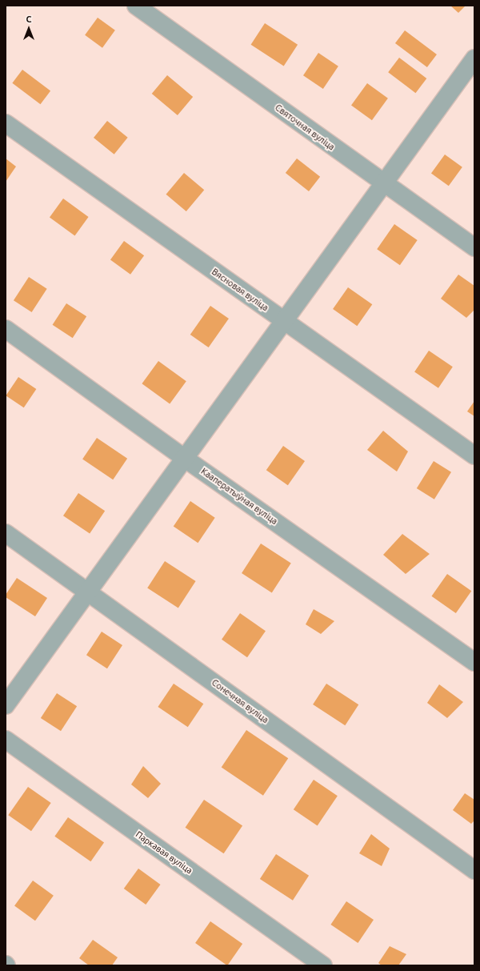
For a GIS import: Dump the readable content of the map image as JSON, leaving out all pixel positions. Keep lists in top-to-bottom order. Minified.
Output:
{"streets":{"street":["Святочная вуліца","Вясновая вуліца","Кааператыўная вуліца","Сонечная вуліца","Паркавая вуліца"]},"north":"top"}
